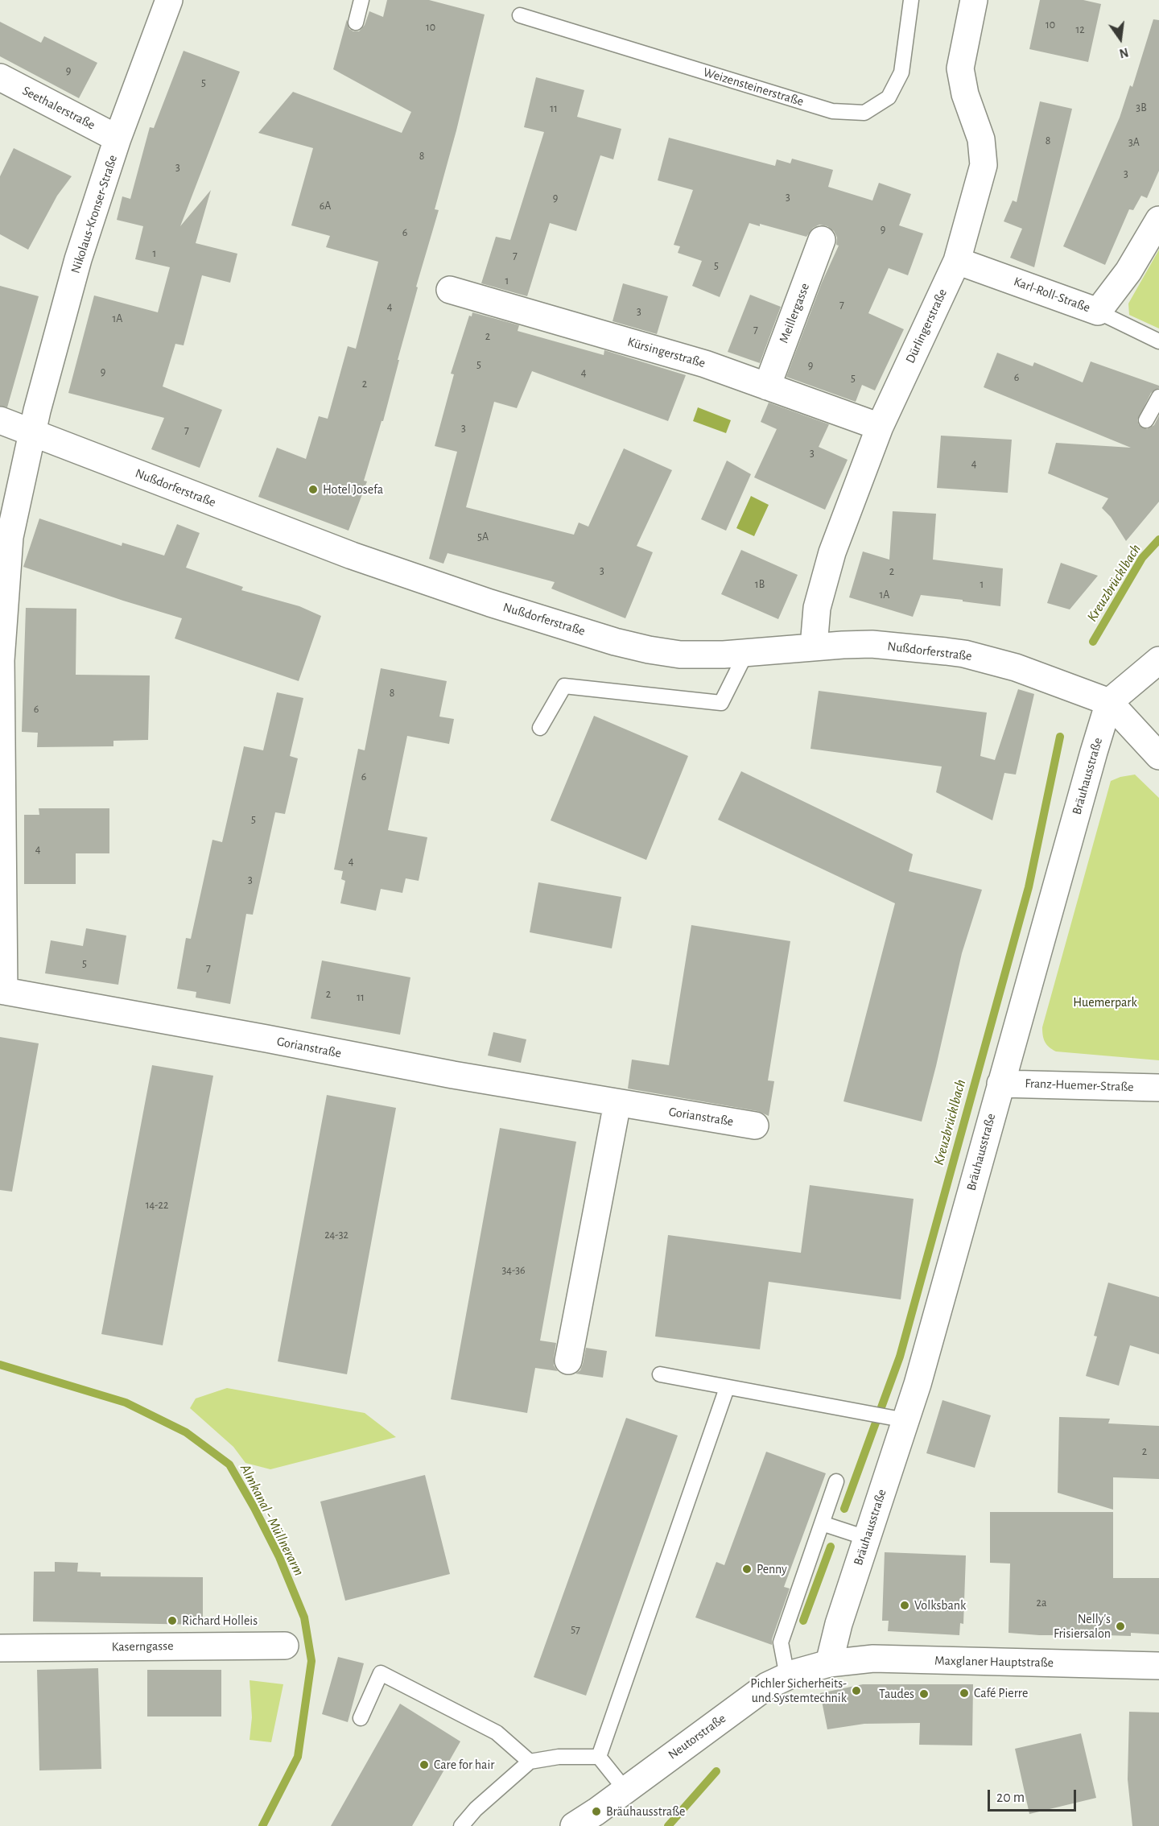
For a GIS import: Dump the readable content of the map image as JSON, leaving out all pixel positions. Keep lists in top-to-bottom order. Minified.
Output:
{"streets":{"street":["Seethalerstraße","Nikolaus-Kronser-Straße","Karl-Roll-Straße","Meillergasse","Dürlingerstraße","Kürsingerstraße","Nußdorferstraße","Bräuhausstraße","Gorianstraße","Franz-Huemer-Straße","Kaserngasse","Maxglaner Hauptstraße","Neutorstraße"],"lane":["Weizensteinerstraße"]},"crossings":[["Seethalerstraße","Nikolaus-Kronser-Straße"],["Nikolaus-Kronser-Straße","Nußdorferstraße"],["Nikolaus-Kronser-Straße","Gorianstraße"],["Karl-Roll-Straße","Dürlingerstraße"],["Meillergasse","Kürsingerstraße"],["Dürlingerstraße","Kürsingerstraße"],["Dürlingerstraße","Nußdorferstraße"],["Nußdorferstraße","Bräuhausstraße"],["Bräuhausstraße","Franz-Huemer-Straße"],["Bräuhausstraße","Maxglaner Hauptstraße"],["Bräuhausstraße","Neutorstraße"],["Maxglaner Hauptstraße","Neutorstraße"]],"water":["Kreuzbrücklbach","Almkanal - Müllnerarm"],"parks":["Huemerpark"],"places":["Hotel Josefa","Penny","Volksbank","Richard Holleis","Nelly's Frisiersalon","Pichler Sicherheits- und Systemtechnik","Café Pierre","Taudes","Care for hair","Bräuhausstraße"],"house_numbers":["10","10","12","9","5","3B","11","8","3A","8","3","3","3","9","6A","9","6","1","7","5","1","7","4","3","1A","7","2","5","9","9","4","6","5","2","3","7","3","4","5A","3","2","1B","1","1A","8","6","6","5","4","4","3","5","7","2","11","14-22","24-32","34-36","2","2a","57"],"scale_bar":"20 m","north":"bottom"}
